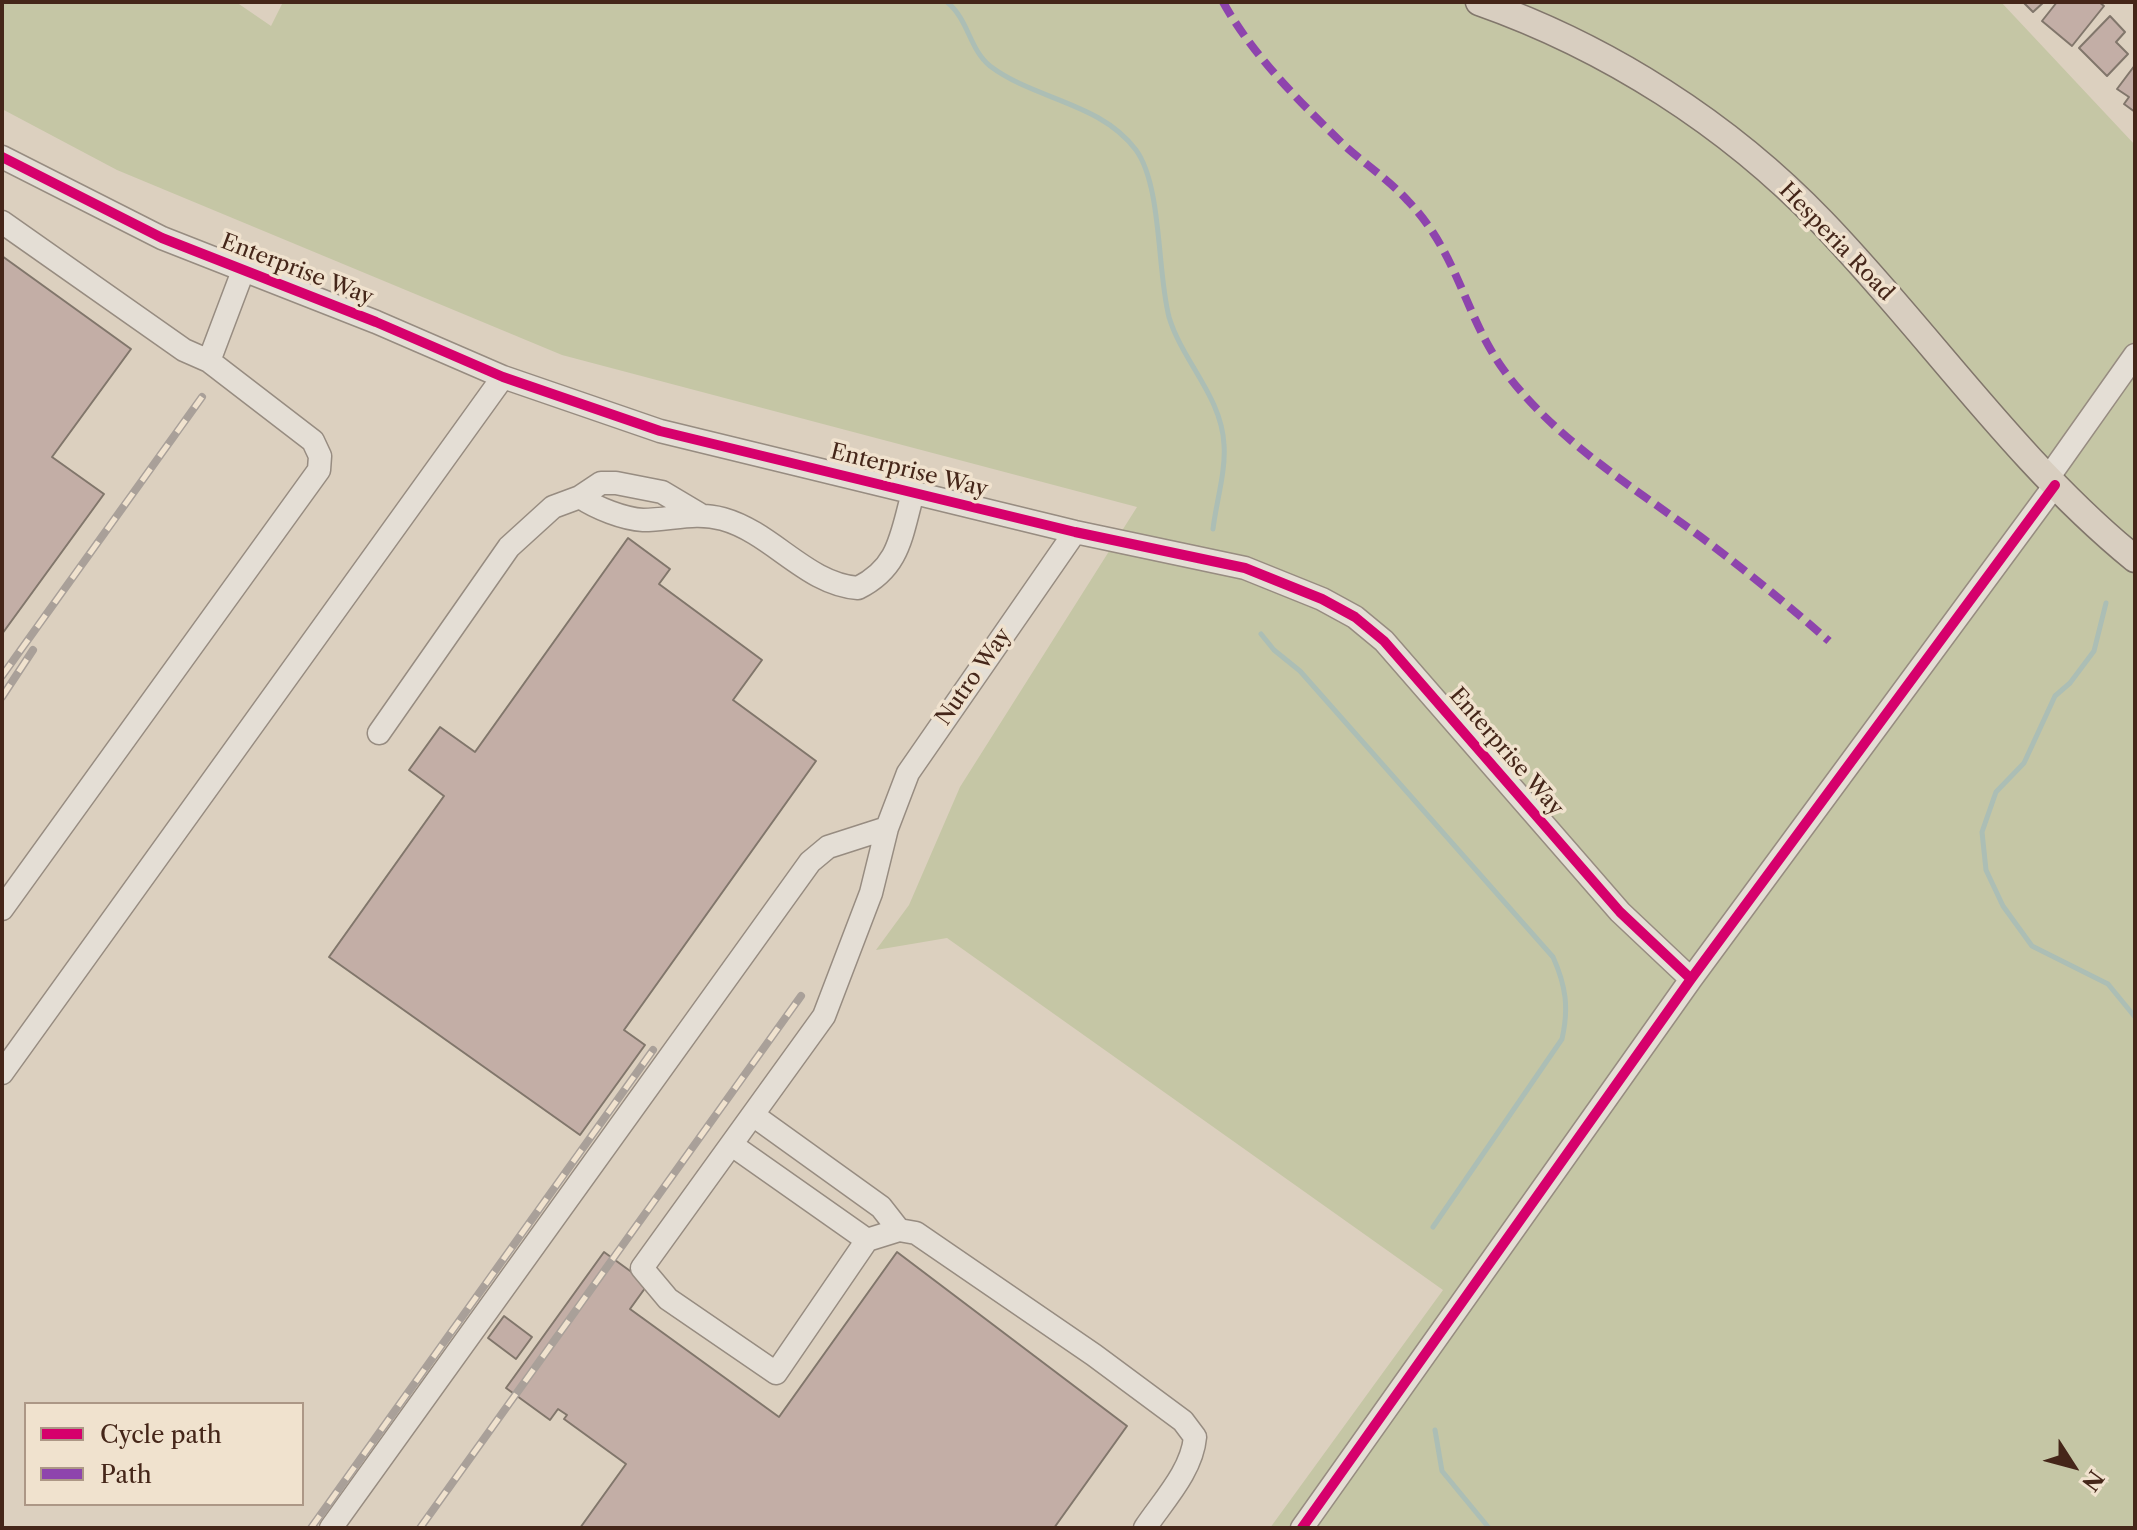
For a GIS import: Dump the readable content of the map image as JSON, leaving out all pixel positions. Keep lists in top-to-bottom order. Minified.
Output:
{"streets":{"main road":["Hesperia Road"],"street":["Enterprise Way","Nutro Way"]},"crossings":[["Enterprise Way","Nutro Way"]],"legend":["Cycle path","Path"],"north":"bottom right"}
